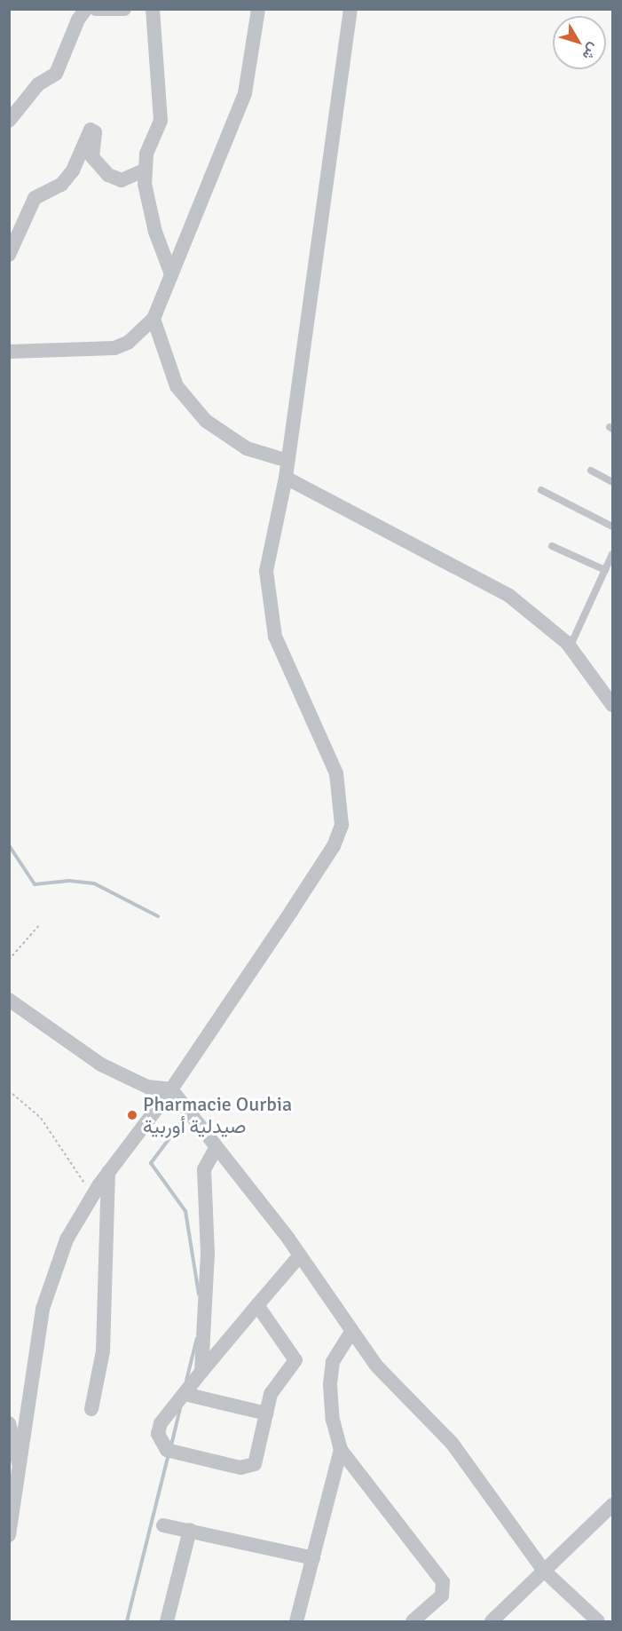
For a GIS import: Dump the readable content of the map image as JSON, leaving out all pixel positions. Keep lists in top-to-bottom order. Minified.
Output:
{"places":["Pharmacie Ourbia صيدلية أوربية"],"north":"bottom right"}
